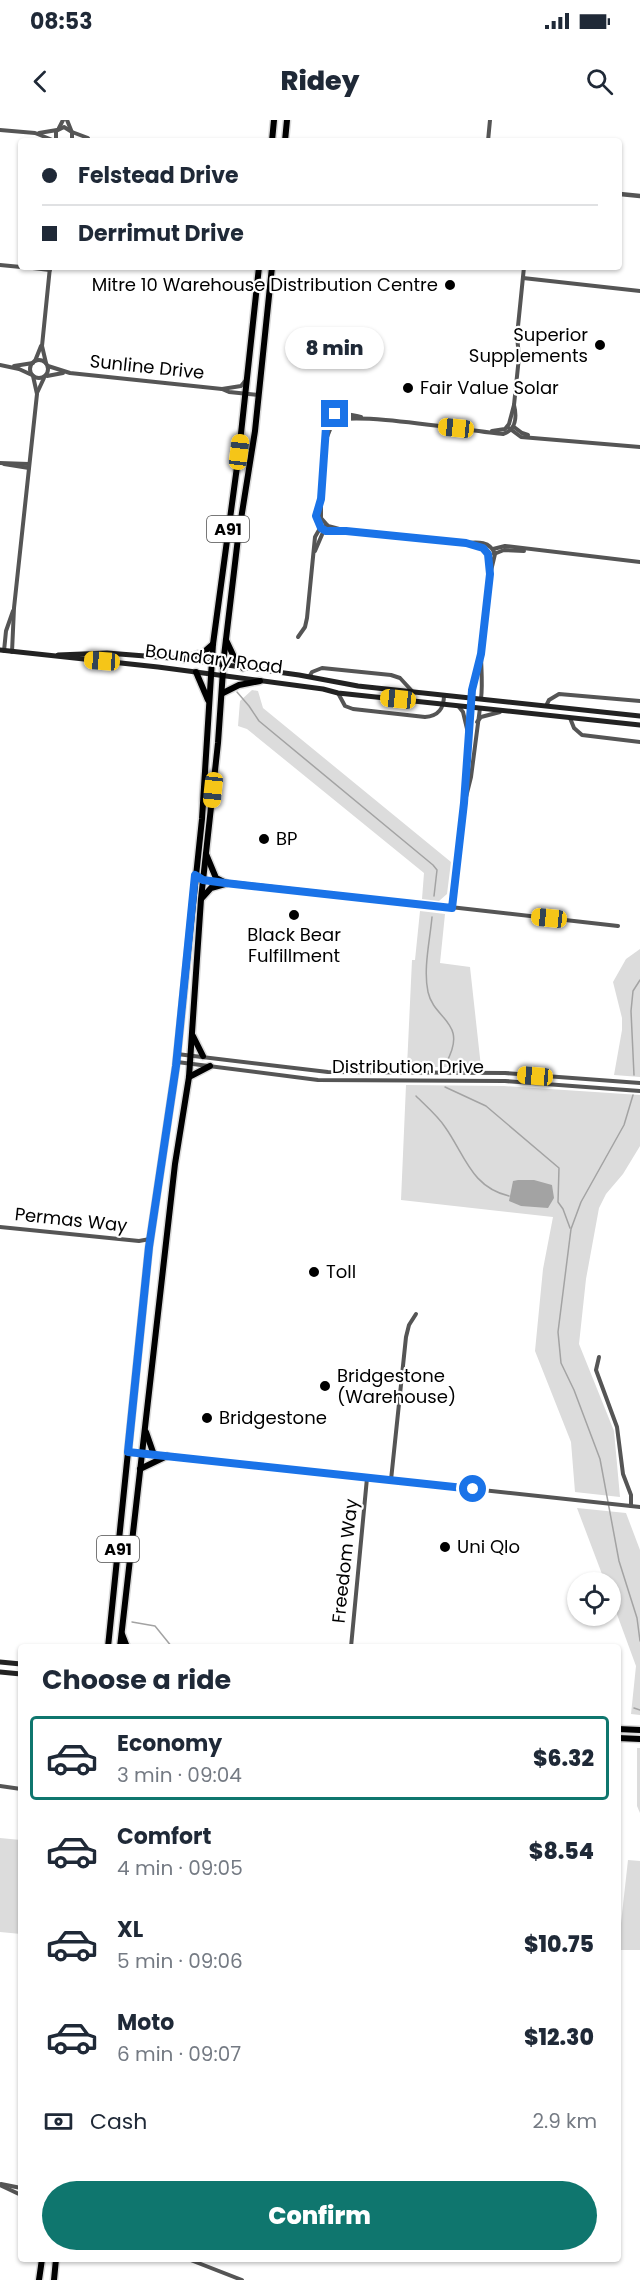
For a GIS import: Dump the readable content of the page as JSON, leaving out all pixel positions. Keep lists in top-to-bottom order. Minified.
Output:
{"streets":{"main road":["A91","Boundary Road"],"street":["Sunline Drive","Distribution Drive","Permas Way","Freedom Way"]},"crossings":[["Sunline Drive","A91"],["A91","Boundary Road"],["A91","Distribution Drive"],["A91","Permas Way"]],"places":["Mitre 10 Warehouse Distribution Centre","Superior Supplements","Fair Value Solar","BP","Black Bear Fulfillment","Toll","Bridgestone (Warehouse)","Bridgestone","Uni Qlo"],"page":{"status":"08:53","header":"Ridey","banner":["Felstead Drive","Derrimut Drive"],"bubble":"8 min","heading":"Choose a ride","list":[{"name":"Economy","note":"3 min · 09:04","value":"$6.32"},{"name":"Comfort","note":"4 min · 09:05","value":"$8.54"},{"name":"XL","note":"5 min · 09:06","value":"$10.75"},{"name":"Moto","note":"6 min · 09:07","value":"$12.30"}],"pay":["Cash","2.9 km"],"buttons":"Confirm"}}
